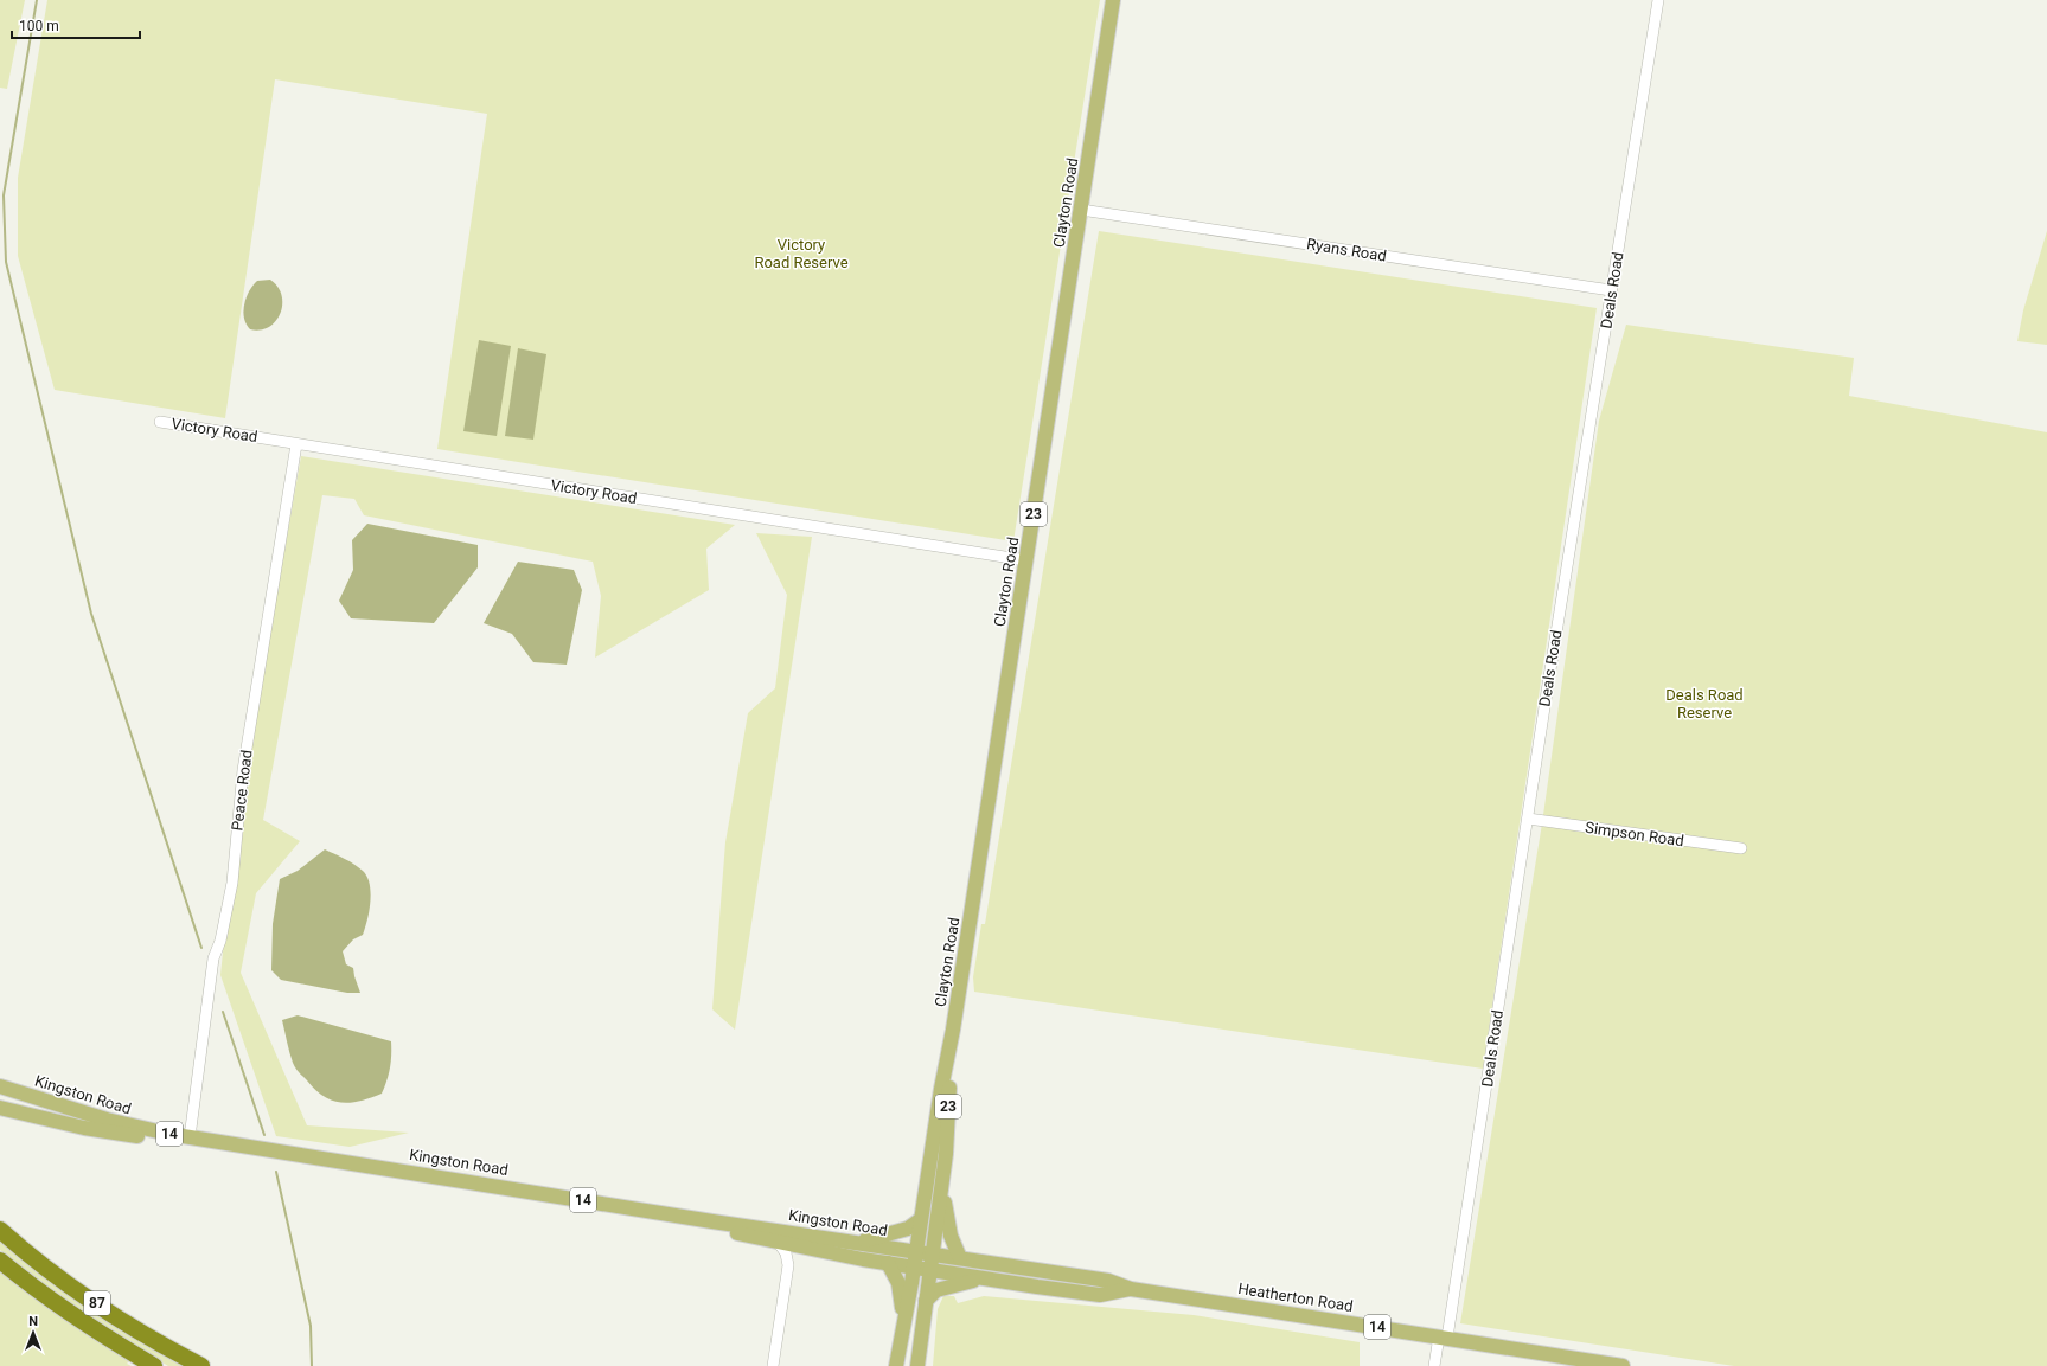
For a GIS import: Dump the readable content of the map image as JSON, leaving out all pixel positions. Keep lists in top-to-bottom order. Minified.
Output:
{"streets":{"highway":["87"],"main road":["Clayton Road","23","Kingston Road","14","Heatherton Road"],"street":["Ryans Road","Deals Road","Victory Road","Peace Road","Simpson Road"]},"crossings":[["Clayton Road","Ryans Road"],["Clayton Road","Victory Road"],["Clayton Road","23"],["Clayton Road","Kingston Road"],["Clayton Road","Heatherton Road"],["Ryans Road","Deals Road"],["Deals Road","Simpson Road"],["Deals Road","Heatherton Road"],["Victory Road","Peace Road"],["23","Kingston Road"],["23","Heatherton Road"],["Peace Road","Kingston Road"],["Kingston Road","Heatherton Road"]],"parks":["Victory Road Reserve","Deals Road Reserve"],"scale_bar":"100 m","north":"top"}
